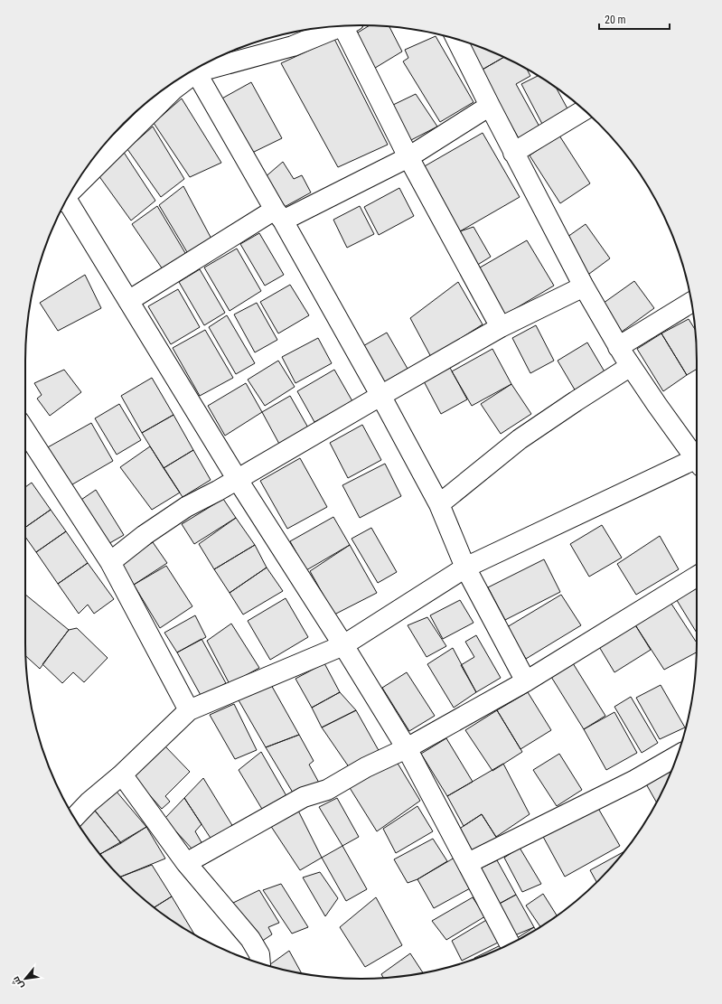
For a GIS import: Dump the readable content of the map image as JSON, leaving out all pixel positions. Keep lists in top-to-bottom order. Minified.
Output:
{"scale_bar":"20 m","north":"bottom left"}
